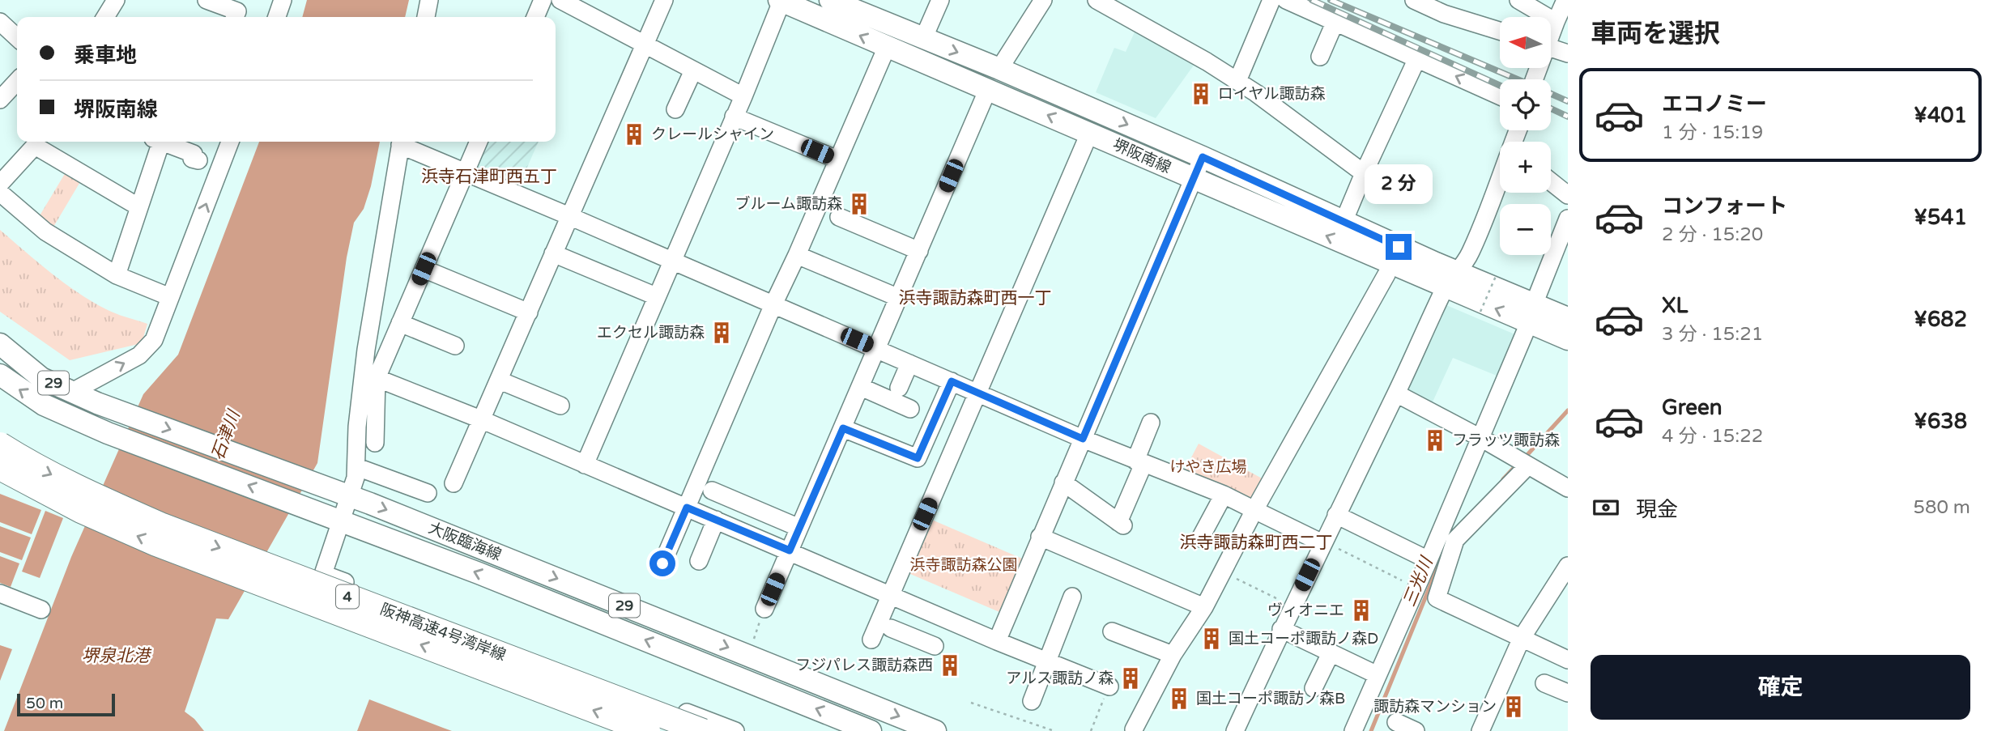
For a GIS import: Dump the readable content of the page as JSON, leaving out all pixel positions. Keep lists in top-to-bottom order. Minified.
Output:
{"streets":{"highway":["4","阪神高速4号湾岸線"],"main road":["堺阪南線","29","大阪臨海線"]},"districts":["浜寺石津町西五丁","浜寺諏訪森町西一丁","浜寺諏訪森町西二丁"],"water":["石津川","三光川","堺泉北港"],"parks":["けやき広場","浜寺諏訪森公園"],"places":{"building":["ロイヤル諏訪森","クレールシャイン","ブルーム諏訪森","エクセル諏訪森","フラッツ諏訪森","ヴィオニエ","国土コーポ諏訪ノ森D","フジパレス諏訪森西","アルス諏訪ノ森","国土コーポ諏訪ノ森B","諏訪森マンション"]},"scale_bar":"50 m","north":"left","page":{"heading":"車両を選択","map_buttons":["+","−"],"banner":["乗車地","堺阪南線"],"list":[{"name":"エコノミー","note":"1 分 · 15:19","value":"¥401"},{"name":"コンフォート","note":"2 分 · 15:20","value":"¥541"},{"name":"XL","note":"3 分 · 15:21","value":"¥682"},{"name":"Green","note":"4 分 · 15:22","value":"¥638"}],"bubble":"2 分","pay":["現金","580 m"],"buttons":"確定","scale":"50 m"}}
